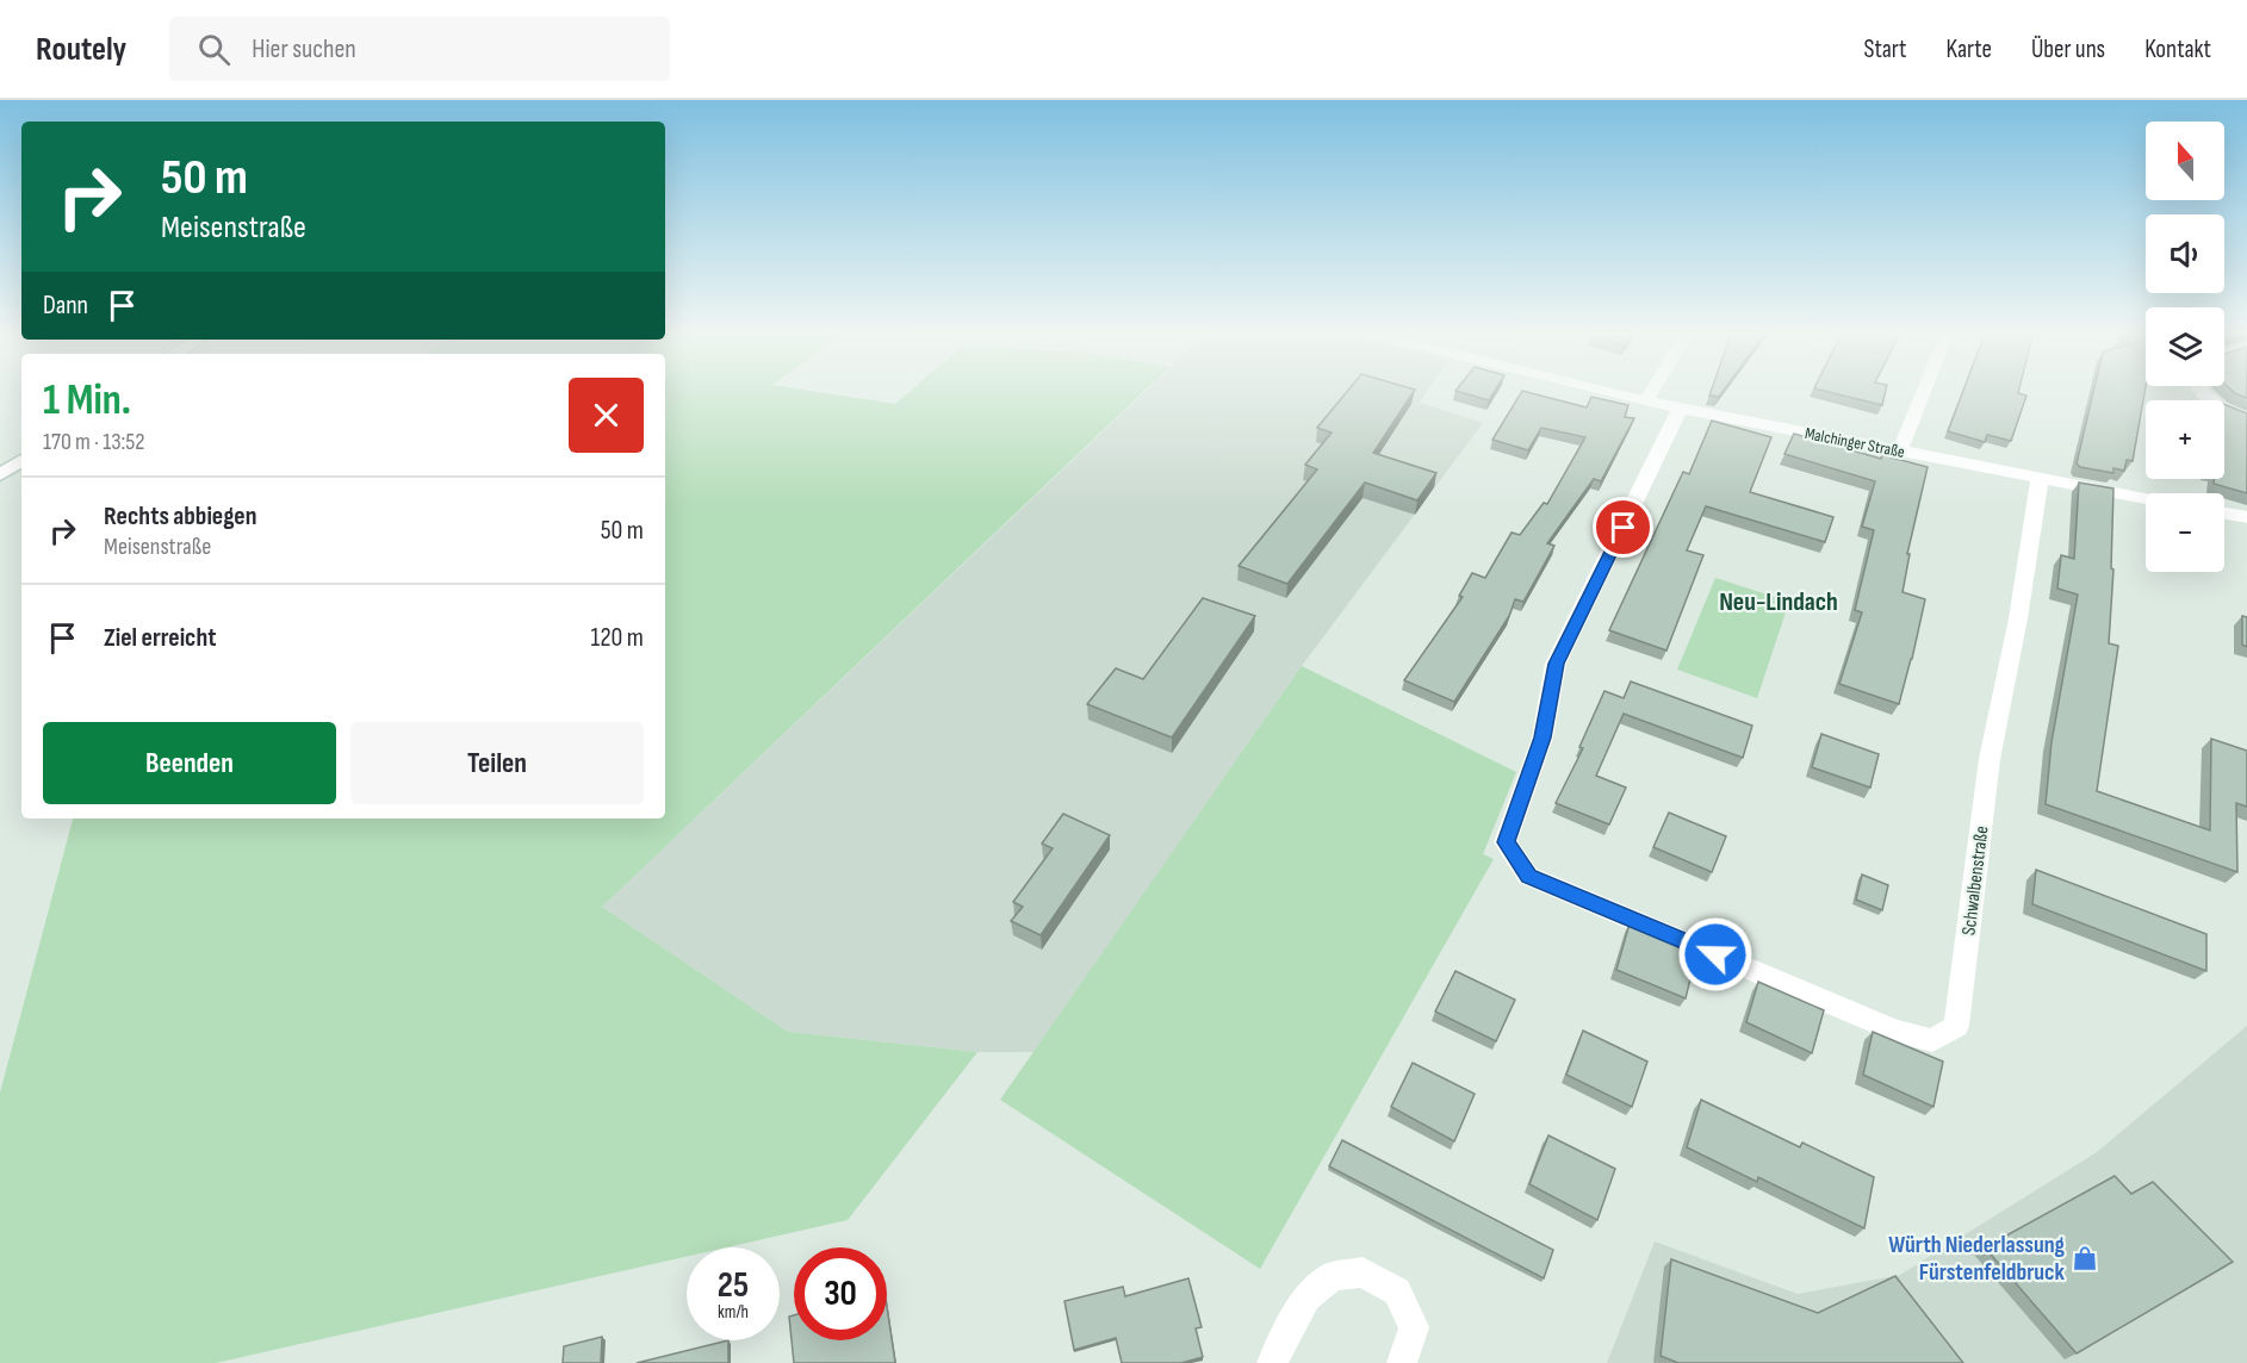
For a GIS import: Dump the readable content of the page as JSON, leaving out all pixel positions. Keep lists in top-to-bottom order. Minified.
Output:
{"streets":{"street":["Malchinger Straße","Schwalbenstraße"]},"crossings":[["Malchinger Straße","Schwalbenstraße"]],"districts":["Neu-Lindach"],"places":{"shop":["Würth Niederlassung Fürstenfeldbruck"]},"north":"top","page":{"header":"Routely","search":"Hier suchen","nav":["Start","Karte","Über uns","Kontakt"],"map_buttons":["+","−"],"turn":["50 m","Meisenstraße"],"then":"Dann","heading":["1 Min.","170 m · 13:52"],"list":[{"name":"Rechts abbiegen","note":"Meisenstraße","value":"50 m"},{"name":"Ziel erreicht","value":"120 m"}],"buttons":["Beenden","Teilen"],"speed":"25 km/h","limit":"30"}}
